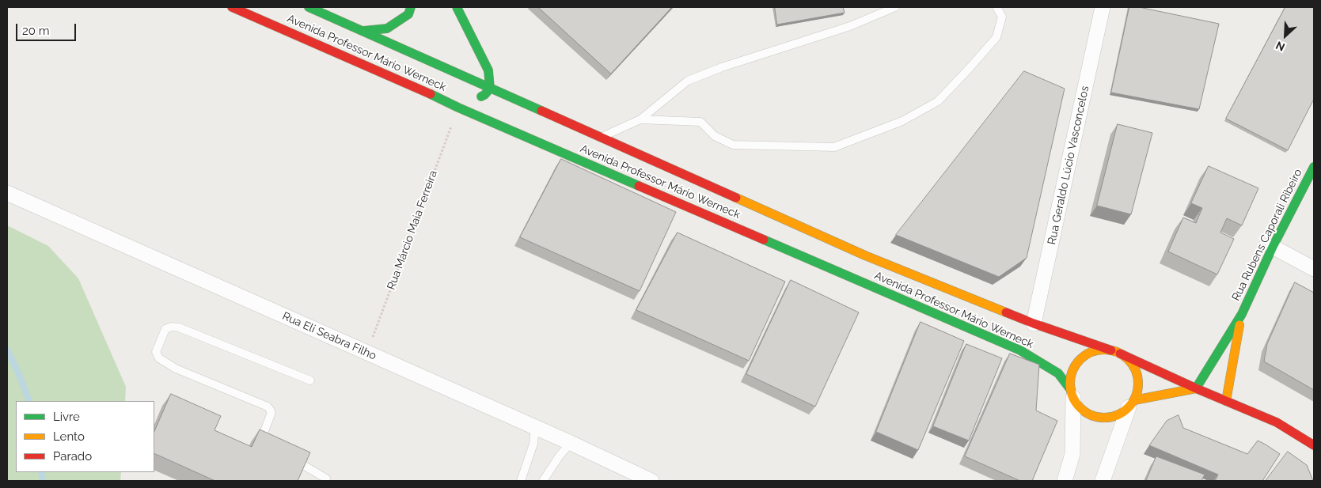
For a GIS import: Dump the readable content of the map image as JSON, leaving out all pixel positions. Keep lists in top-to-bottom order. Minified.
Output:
{"streets":{"main road":["Avenida Professor Mário Werneck","Rua Rubens Caporali Ribeiro"],"street":["Rua Geraldo Lúcio Vasconcelos","Rua Eli Seabra Filho"],"path":["Rua Márcio Maia Ferreira"]},"crossings":[["Avenida Professor Mário Werneck","Rua Geraldo Lúcio Vasconcelos"],["Avenida Professor Mário Werneck","Rua Márcio Maia Ferreira"],["Avenida Professor Mário Werneck","Rua Rubens Caporali Ribeiro"],["Rua Márcio Maia Ferreira","Rua Eli Seabra Filho"]],"legend":["Livre","Lento","Parado"],"scale_bar":"20 m","north":"bottom left"}
